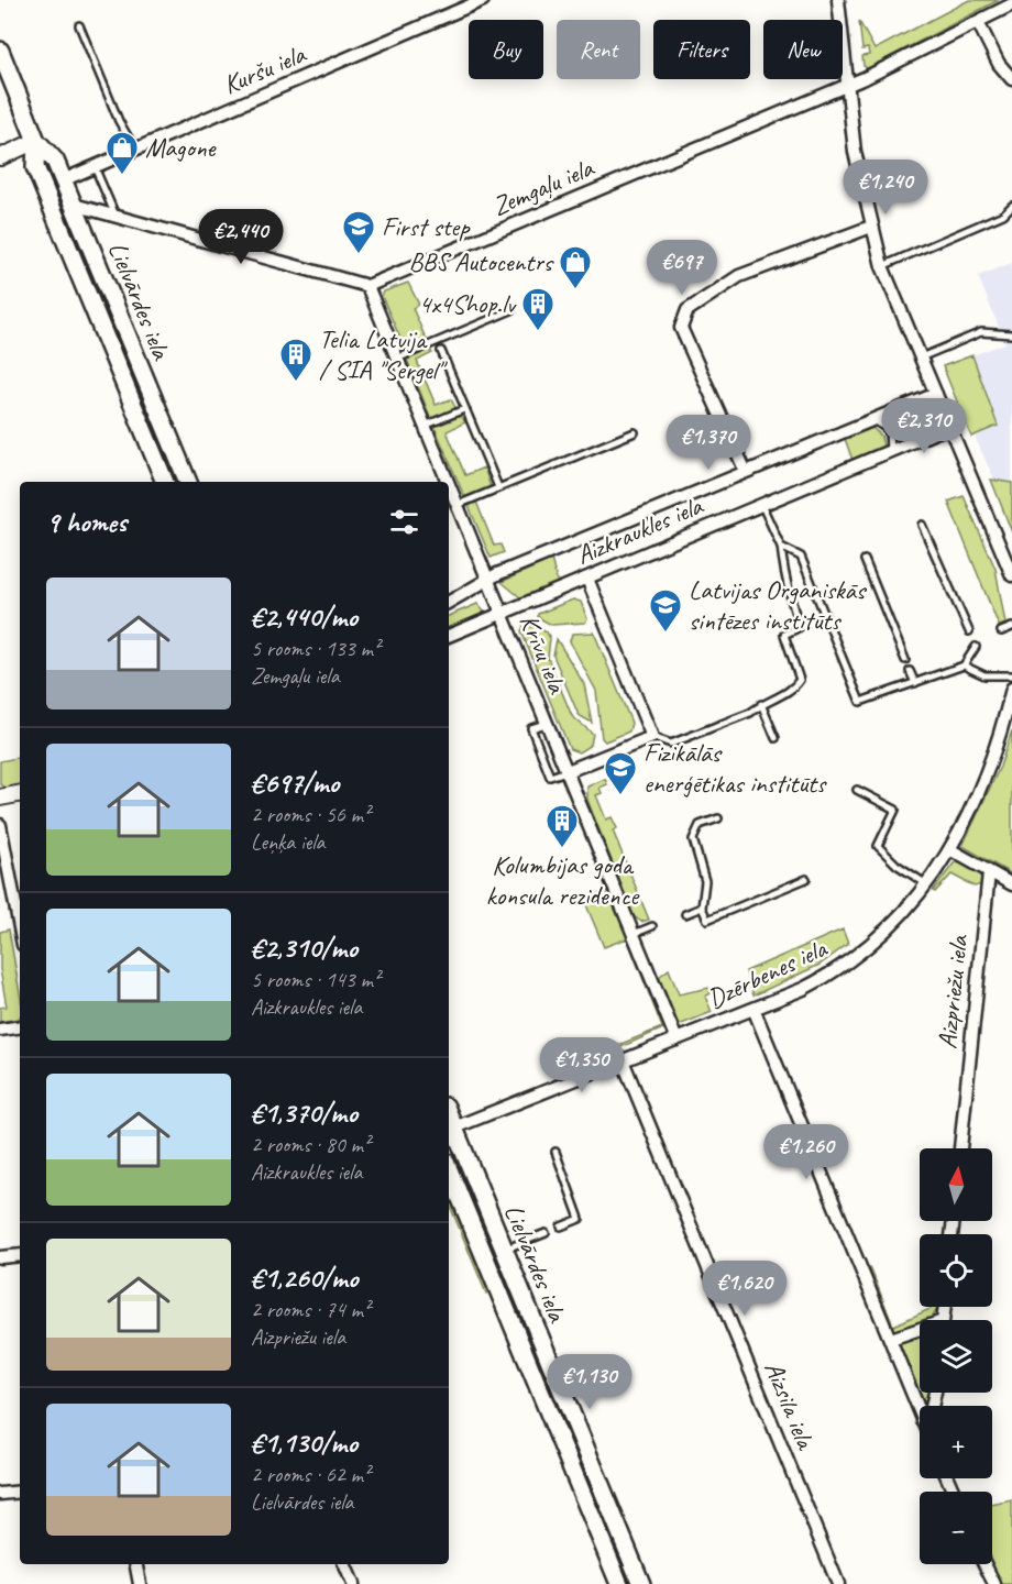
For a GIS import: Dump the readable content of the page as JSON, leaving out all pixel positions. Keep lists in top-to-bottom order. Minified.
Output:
{"streets":{"main road":["Lielvārdes iela"],"street":["Kuršu iela","Zemgaļu iela","Aizkraukles iela","Krīvu iela","Dzērbenes iela","Aizpriežu iela","Aizsila iela"]},"crossings":[["Kuršu iela","Lielvārdes iela"],["Zemgaļu iela","Krīvu iela"],["Lielvārdes iela","Dzērbenes iela"],["Aizkraukles iela","Krīvu iela"],["Krīvu iela","Dzērbenes iela"],["Dzērbenes iela","Aizsila iela"]],"places":{"shop":["Magone","BBS Autocentrs"],"school or university":["First step","Latvijas Organiskās sintēzes institūts","Fizikālās enerģētikas institūts"],"building":["4x4Shop.lv","Telia Latvija / SIA \"Sergel\"","Kolumbijas goda konsula rezidence"]},"north":"top","page":{"chip":["Buy","Rent","Filters","New"],"price":["€1,240","€2,440","€697","€2,310","€1,370","€1,350","€1,260","€1,620","€1,130"],"heading":"9 homes","list":[{"name":"€2,440/mo","note":"5 rooms · 133 m² · Zemgaļu iela"},{"name":"€697/mo","note":"2 rooms · 56 m² · Leņķa iela"},{"name":"€2,310/mo","note":"5 rooms · 143 m² · Aizkraukles iela"},{"name":"€1,370/mo","note":"2 rooms · 80 m² · Aizkraukles iela"},{"name":"€1,260/mo","note":"2 rooms · 74 m² · Aizpriežu iela"},{"name":"€1,130/mo","note":"2 rooms · 62 m² · Lielvārdes iela"}],"map_buttons":["+","−"]}}
